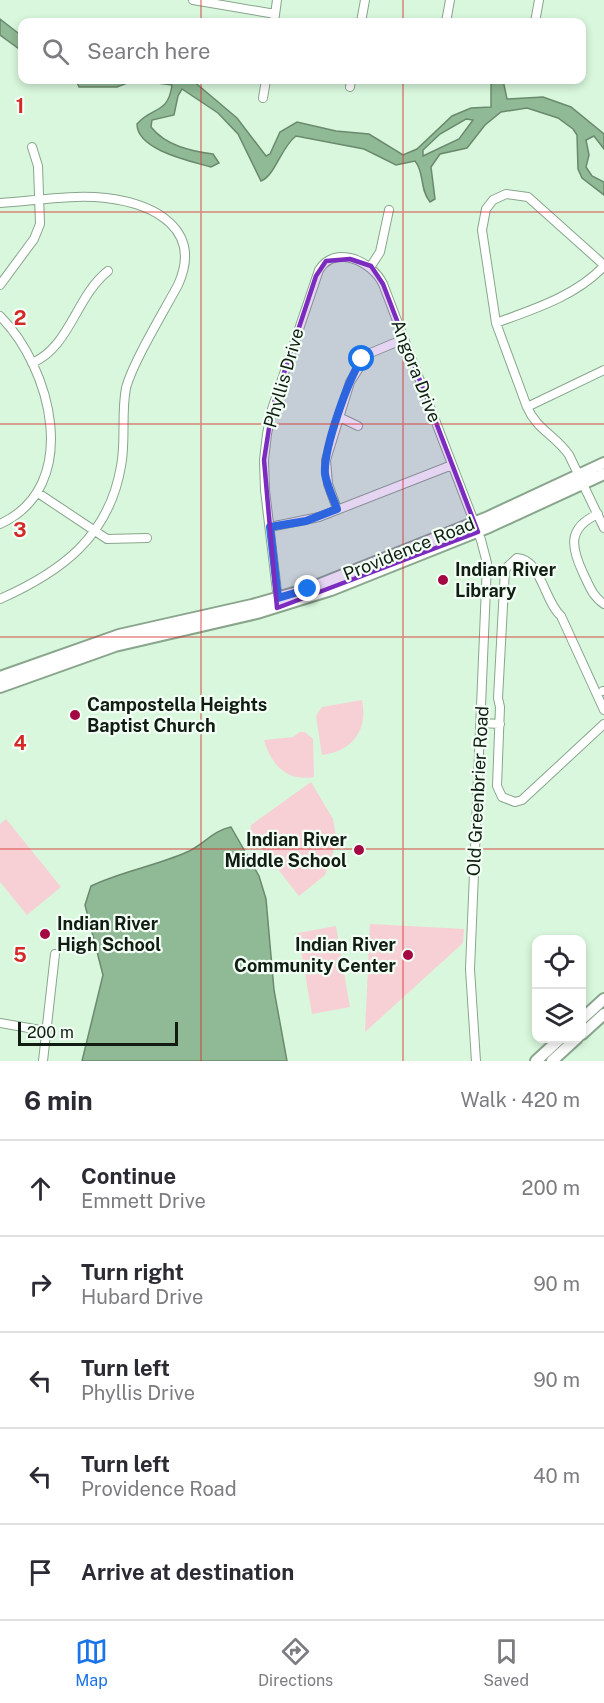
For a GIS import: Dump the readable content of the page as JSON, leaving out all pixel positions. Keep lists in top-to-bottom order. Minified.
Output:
{"streets":{"main road":["Providence Road"],"street":["Angora Drive","Phyllis Drive","Old Greenbrier Road"]},"crossings":[["Angora Drive","Phyllis Drive"],["Angora Drive","Providence Road"],["Angora Drive","Old Greenbrier Road"],["Phyllis Drive","Providence Road"],["Providence Road","Old Greenbrier Road"]],"places":["Indian River Library","Campostella Heights Baptist Church","Indian River Middle School","Indian River High School","Indian River Community Center"],"scale_bar":"200 m","page":{"search":"Search here","scale":"200 m","heading":["6 min","Walk · 420 m"],"list":[["Continue","Emmett Drive","200 m"],["Turn right","Hubard Drive","90 m"],["Turn left","Phyllis Drive","90 m"],["Turn left","Providence Road","40 m"],"Arrive at destination"],"nav":["Map","Directions","Saved"]},"grid":{"rows":["1","2","3","4","5"]}}
